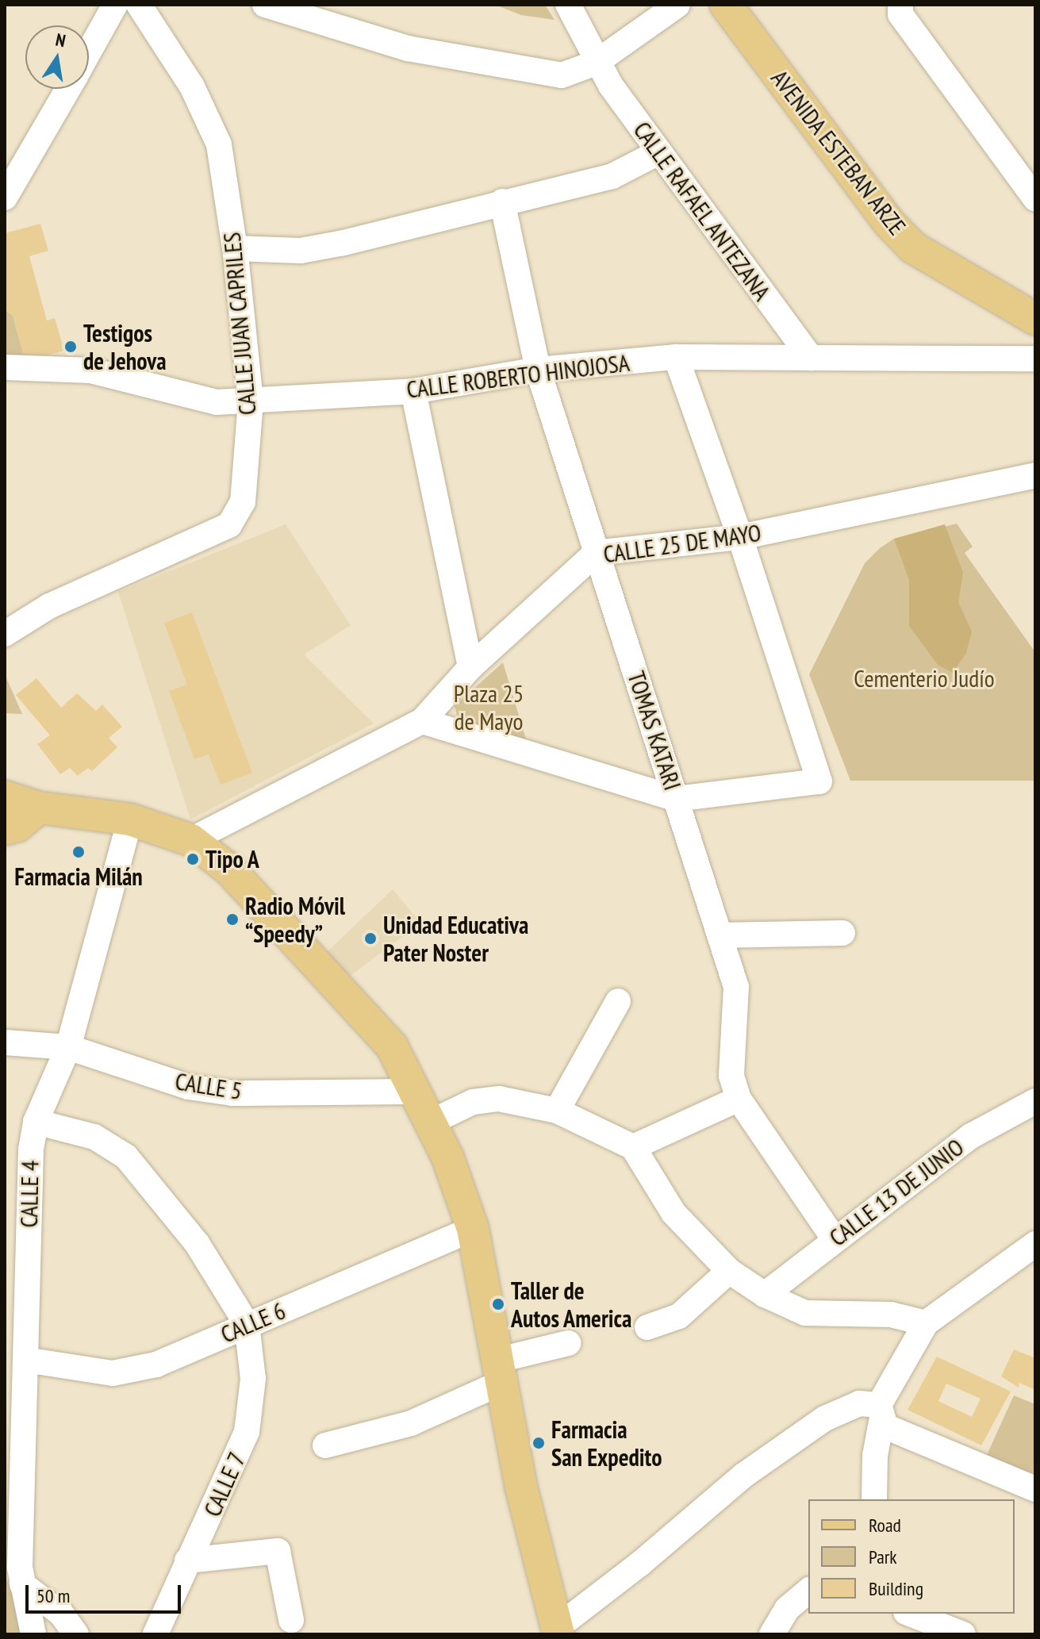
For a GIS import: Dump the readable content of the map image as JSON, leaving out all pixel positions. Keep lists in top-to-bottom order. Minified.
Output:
{"streets":{"main road":["AVENIDA ESTEBAN ARZE"],"street":["CALLE RAFAEL ANTEZANA","CALLE JUAN CAPRILES","CALLE ROBERTO HINOJOSA","CALLE 25 DE MAYO","TOMAS KATARI","CALLE 5","CALLE 13 DE JUNIO","CALLE 4","CALLE 6","CALLE 7"]},"crossings":[["CALLE RAFAEL ANTEZANA","CALLE ROBERTO HINOJOSA"],["CALLE JUAN CAPRILES","CALLE ROBERTO HINOJOSA"],["CALLE ROBERTO HINOJOSA","TOMAS KATARI"],["CALLE 25 DE MAYO","TOMAS KATARI"],["TOMAS KATARI","CALLE 13 DE JUNIO"],["CALLE 5","CALLE 4"],["CALLE 4","CALLE 6"],["CALLE 6","CALLE 7"]],"parks":["Cementerio Judío","Plaza 25 de Mayo"],"places":["Testigos de Jehova","Farmacia Milán","Tipo A","Radio Móvil “Speedy”","Unidad Educativa Pater Noster","Taller de Autos America","Farmacia San Expedito"],"legend":["Road","Park","Building"],"scale_bar":"50 m","north":"top"}
